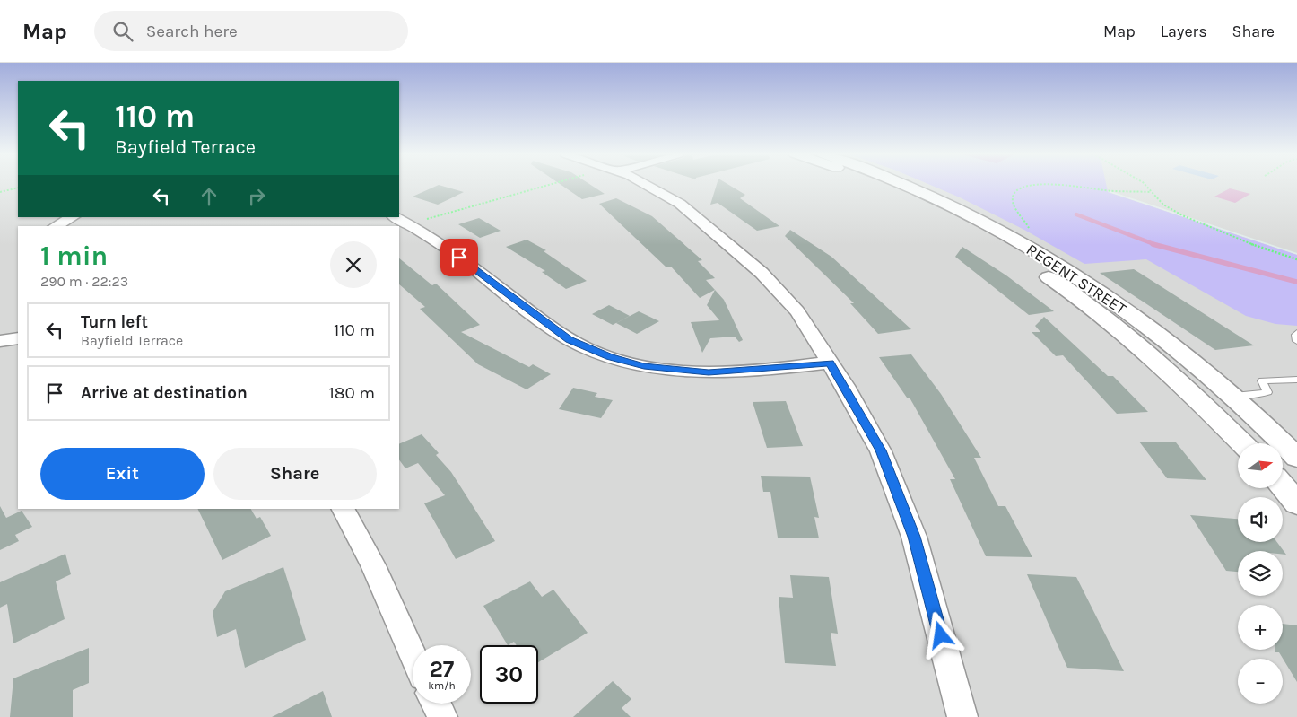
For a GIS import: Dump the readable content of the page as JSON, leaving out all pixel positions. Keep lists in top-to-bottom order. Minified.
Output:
{"streets":{"street":["REGENT STREET"]},"north":"right","page":{"header":"Map","search":"Search here","nav":["Map","Layers","Share"],"turn":["110 m","Bayfield Terrace"],"heading":["1 min","290 m · 22:23"],"list":[{"name":"Turn left","note":"Bayfield Terrace","value":"110 m"},{"name":"Arrive at destination","value":"180 m"}],"buttons":["Exit","Share"],"map_buttons":["+","−"],"speed":"27 km/h","limit":"30"}}
